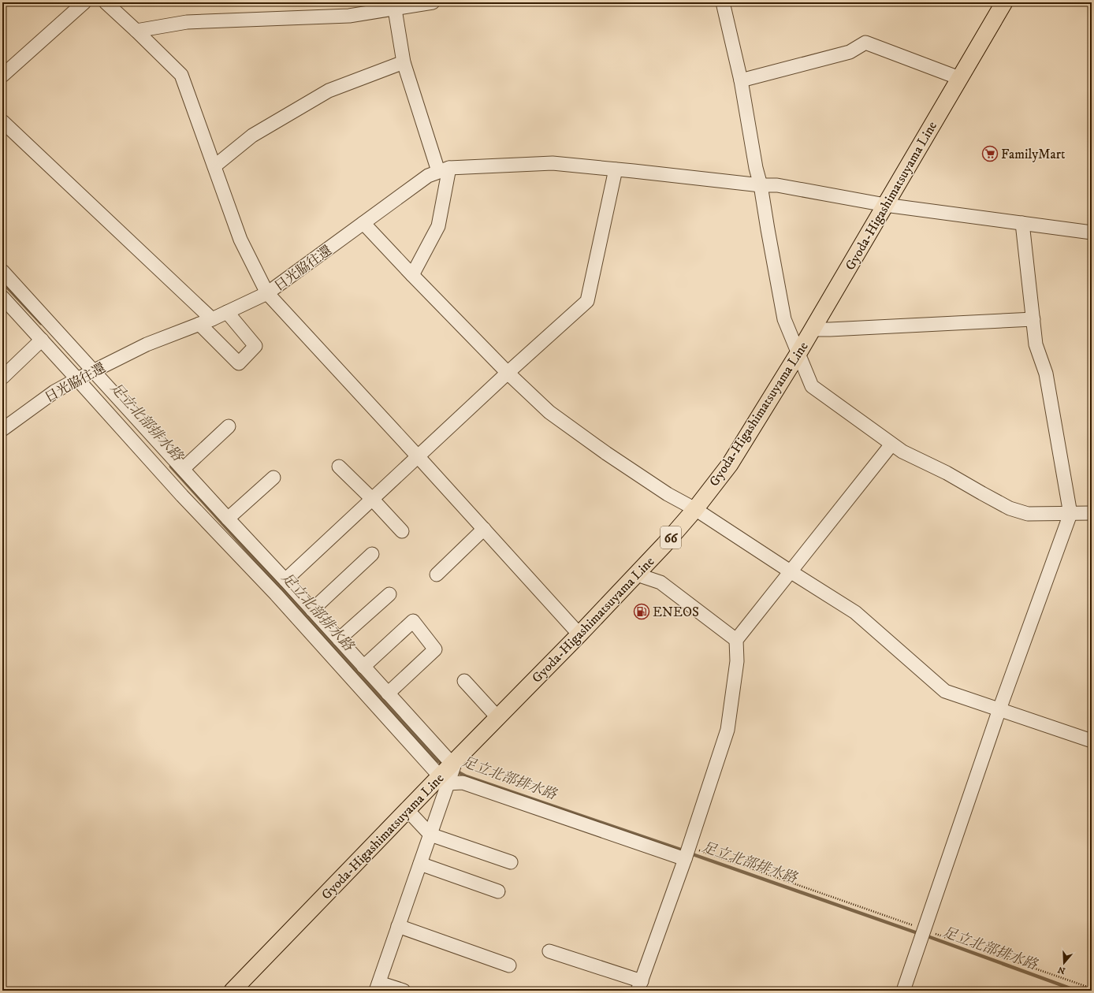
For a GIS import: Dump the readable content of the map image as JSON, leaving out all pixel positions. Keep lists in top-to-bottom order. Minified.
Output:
{"streets":{"main road":["Gyoda-Higashimatsuyama Line","66"],"street":["日光脇往還"]},"water":["足立北部排水路"],"places":{"supermarket":["FamilyMart"],"fuel station":["ENEOS"]},"north":"bottom"}
